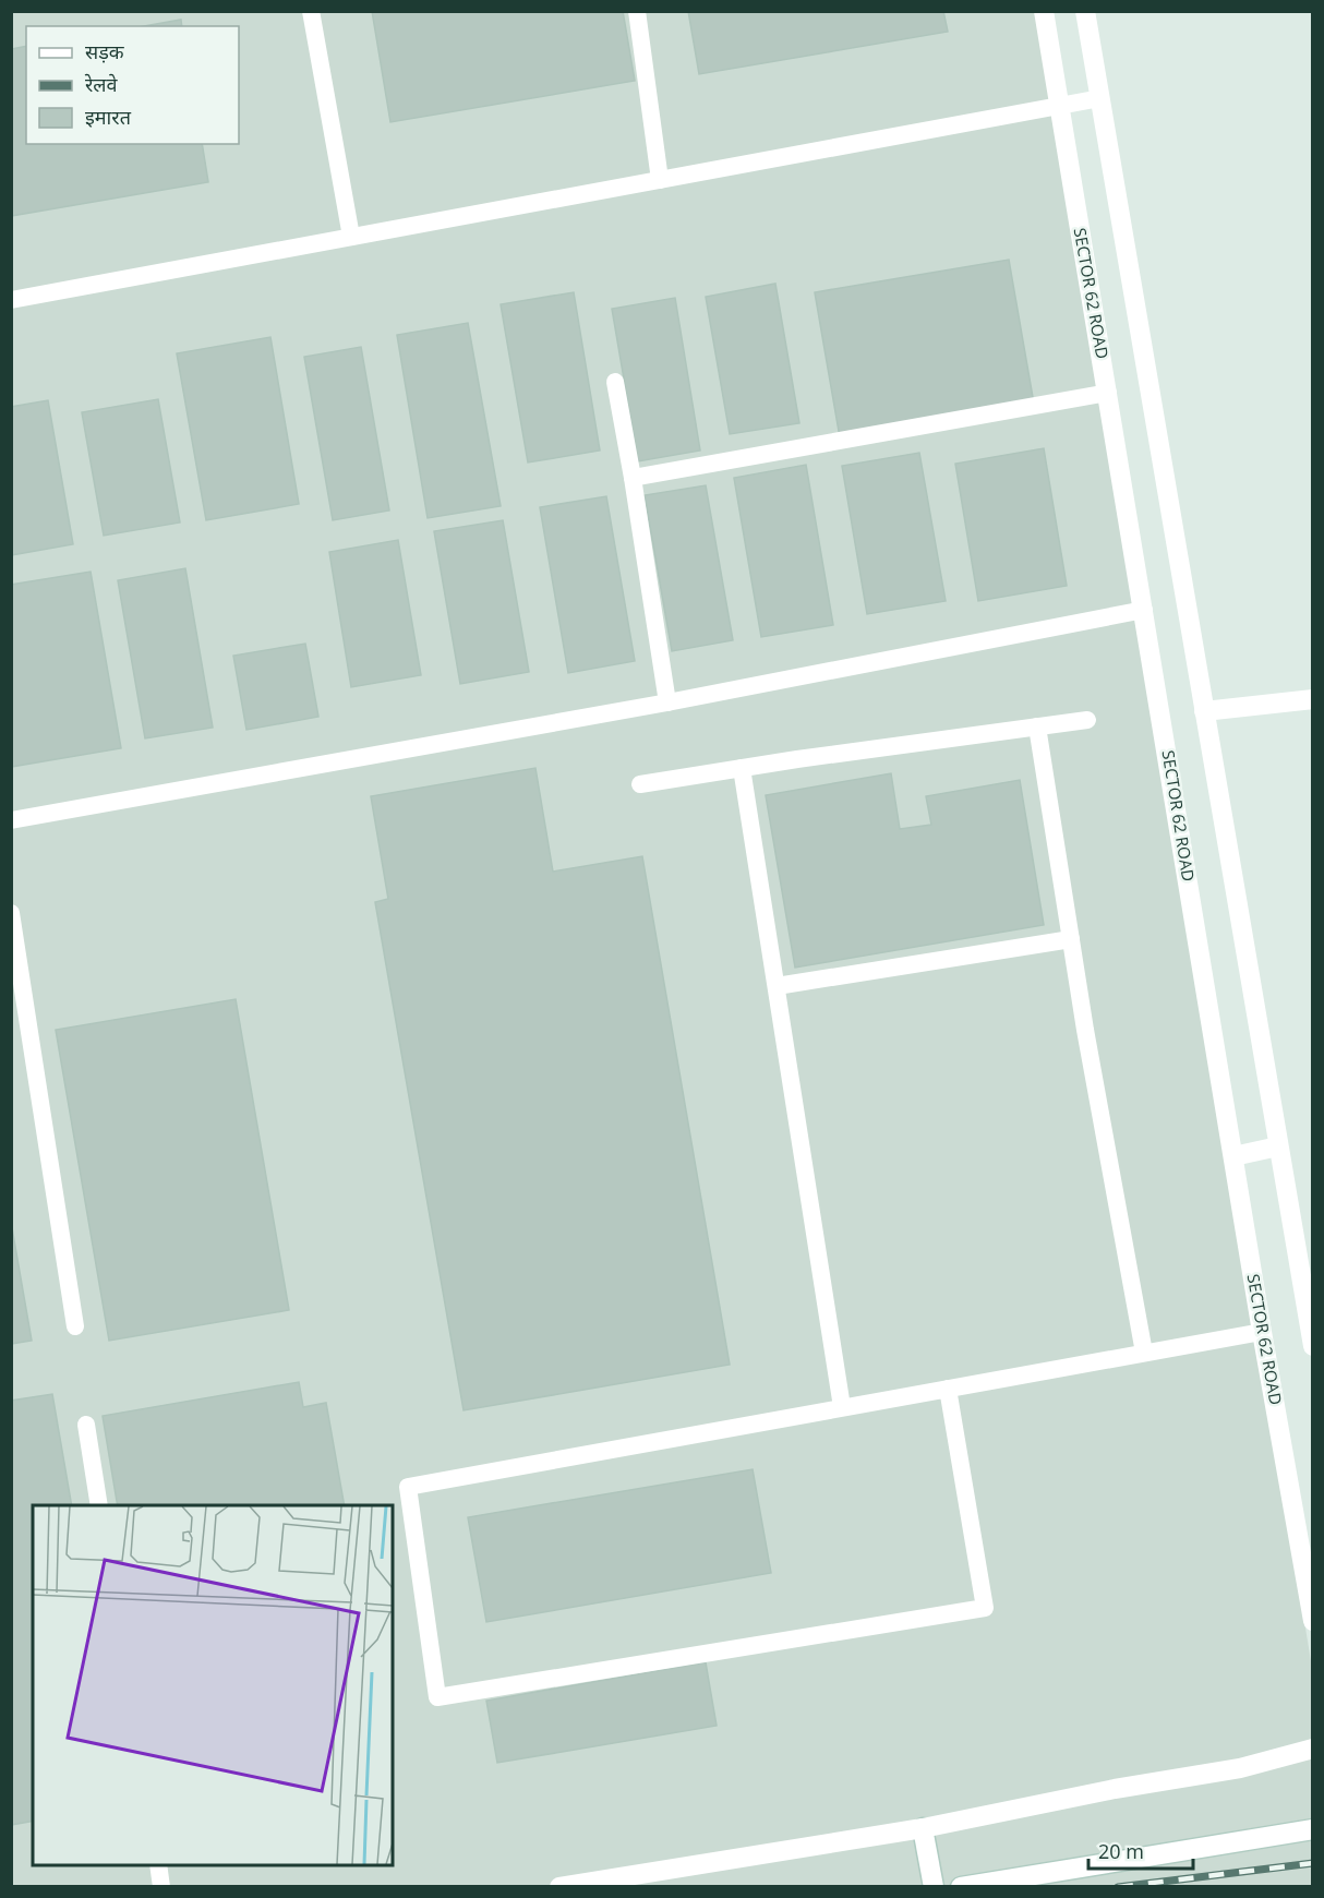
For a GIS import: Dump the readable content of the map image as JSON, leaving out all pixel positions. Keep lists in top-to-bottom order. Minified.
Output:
{"streets":{"street":["SECTOR 62 ROAD"]},"legend":["सड़क","रेलवे","इमारत"],"scale_bar":"20 m"}
